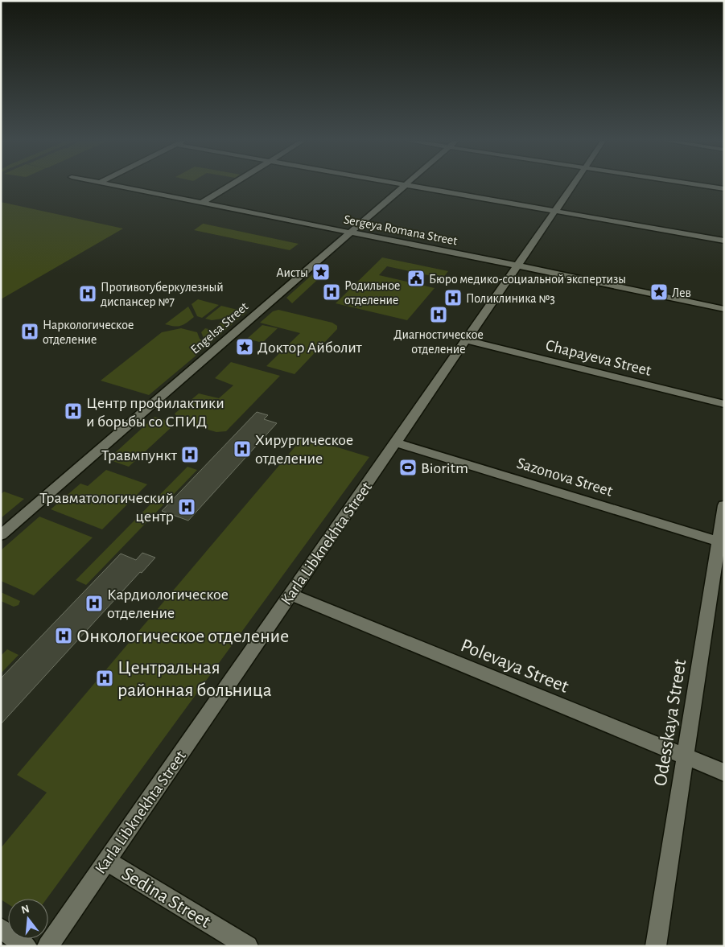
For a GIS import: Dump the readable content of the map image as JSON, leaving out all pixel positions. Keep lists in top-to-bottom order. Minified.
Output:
{"streets":{"street":["Sergeya Romana Street","Engelsa Street","Chapayeva Street","Sazonova Street","Karla Libknekhta Street","Polevaya Street","Odesskaya Street","Sedina Street"]},"crossings":[["Sergeya Romana Street","Engelsa Street"],["Sergeya Romana Street","Karla Libknekhta Street"],["Chapayeva Street","Karla Libknekhta Street"],["Sazonova Street","Karla Libknekhta Street"],["Sazonova Street","Odesskaya Street"],["Karla Libknekhta Street","Polevaya Street"],["Karla Libknekhta Street","Sedina Street"],["Polevaya Street","Odesskaya Street"]],"places":{"place":["Аисты","Лев","Доктор Айболит"],"public building":["Бюро медико-социальной экспертизы"],"hospital":["Родильное отделение","Противотуберкулезный диспансер №7","Поликлиника №3","Диагностическое отделение","Наркологическое отделение","Центр профилактики и борьбы со СПИД","Хирургическое отделение","Травмпункт","Травматологический центр","Кардиологическое отделение","Онкологическое отделение","Центральная районная больница"],"sports":["Bioritm"]},"north":"top"}
